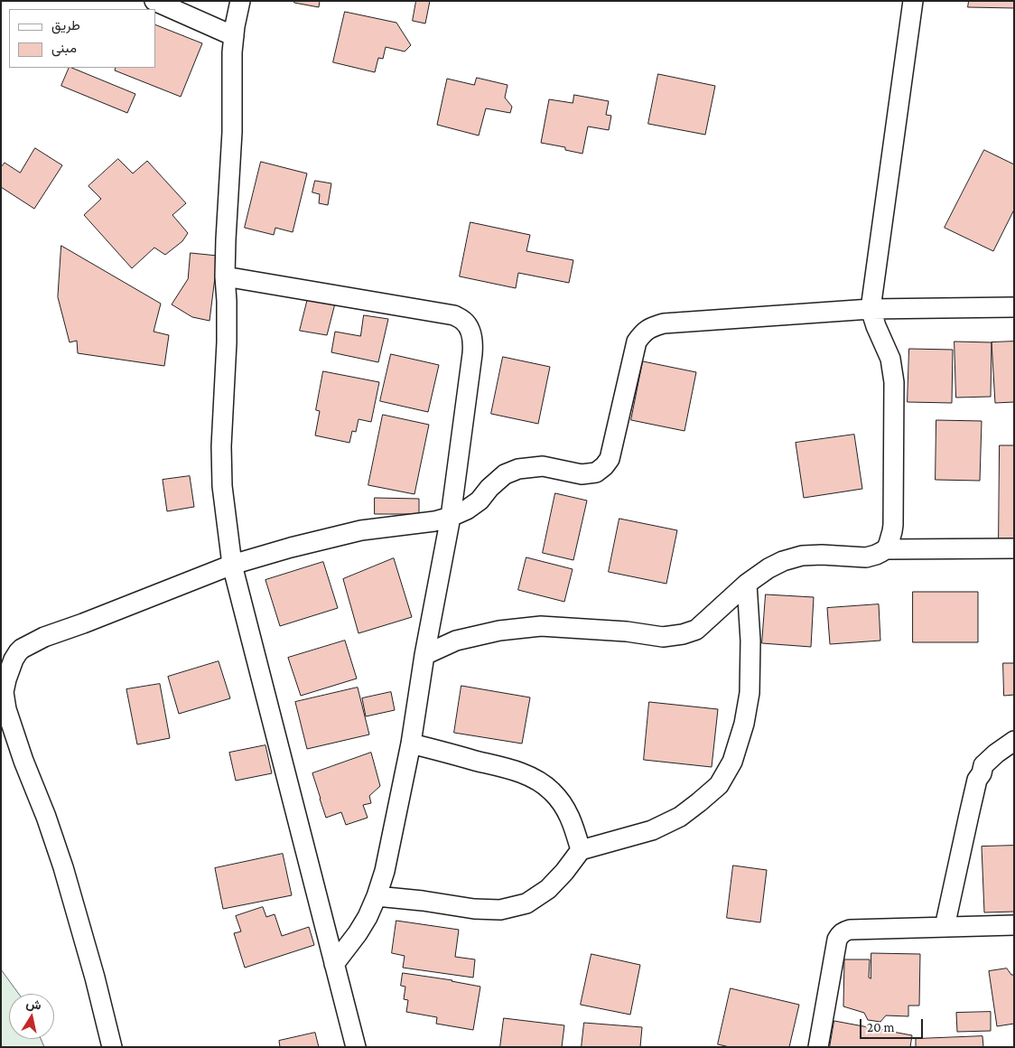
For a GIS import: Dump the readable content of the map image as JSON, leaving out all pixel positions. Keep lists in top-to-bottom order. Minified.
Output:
{"legend":["طريق","مبنى"],"scale_bar":"20 m","north":"top"}
